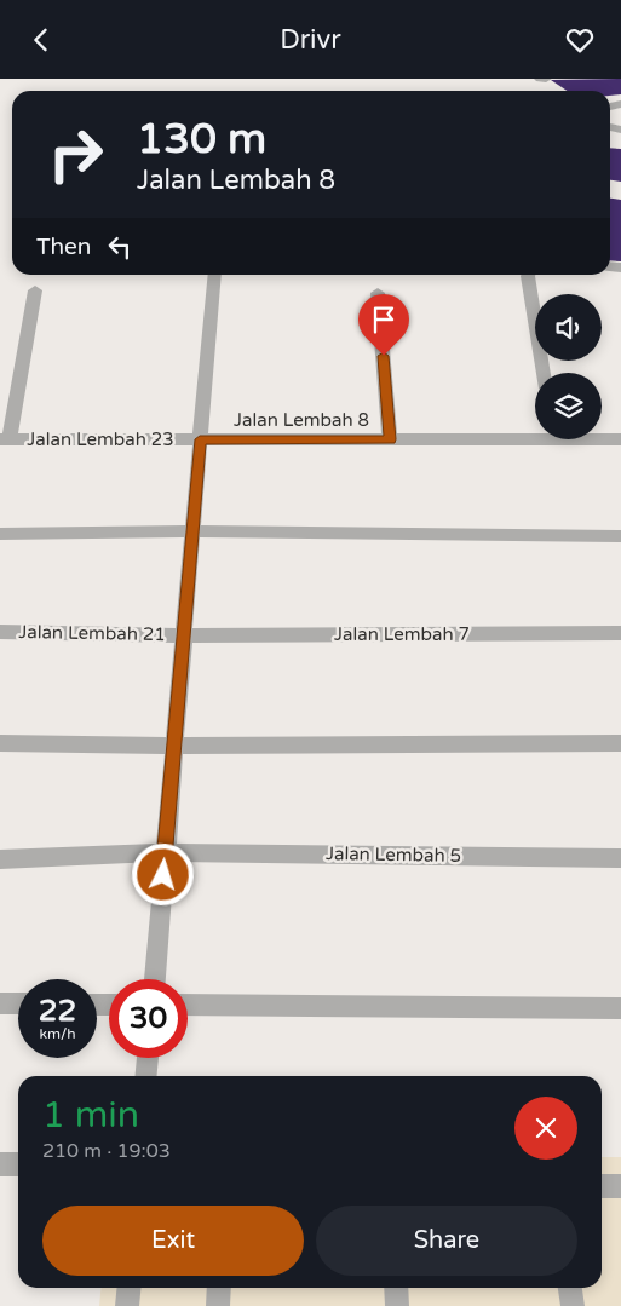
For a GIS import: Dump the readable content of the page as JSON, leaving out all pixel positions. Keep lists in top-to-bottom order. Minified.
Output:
{"streets":{"street":["Jalan Lembah 8","Jalan Lembah 23","Jalan Lembah 21","Jalan Lembah 7","Jalan Lembah 5"]},"crossings":[["Jalan Lembah 8","Jalan Lembah 23"],["Jalan Lembah 21","Jalan Lembah 7"]],"page":{"header":"Drivr","turn":["130 m","Jalan Lembah 8"],"then":"Then","speed":"22 km/h","limit":"30","heading":["1 min","210 m · 19:03"],"buttons":["Exit","Share"]}}
